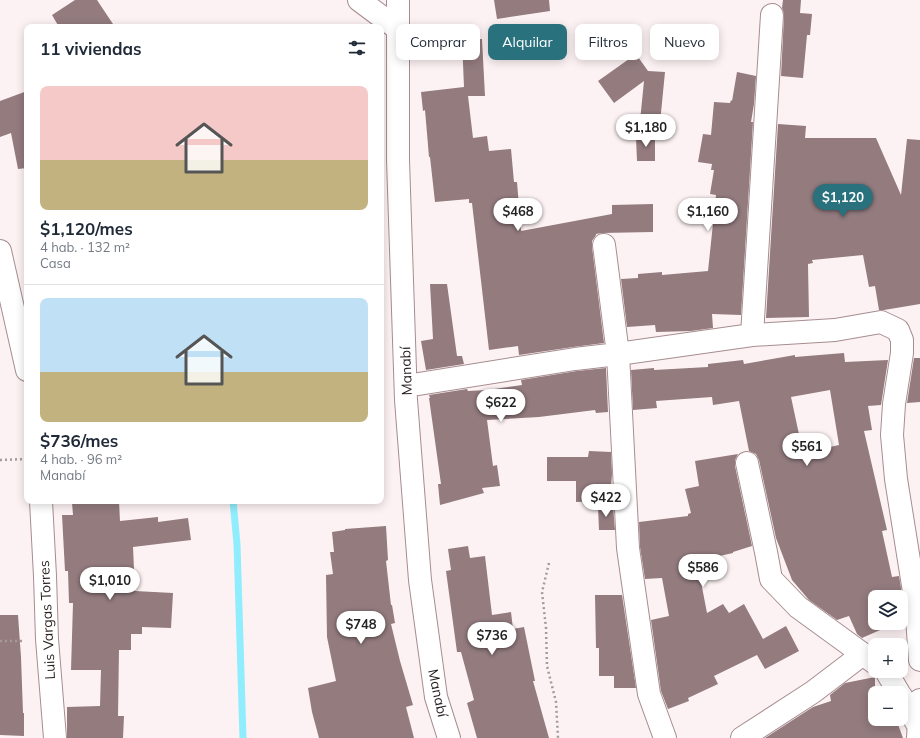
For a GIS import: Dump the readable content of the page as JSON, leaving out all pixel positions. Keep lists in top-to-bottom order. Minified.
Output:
{"streets":{"street":["Manabí","Luis Vargas Torres"]},"page":{"chip":["Comprar","Alquilar","Filtros","Nuevo"],"heading":"11 viviendas","list":[{"name":"$1,120/mes","note":"4 hab. · 132 m² · Casa"},{"name":"$736/mes","note":"4 hab. · 96 m² · Manabí"}],"price":["$1,180","$1,120","$468","$1,160","$622","$561","$422","$586","$1,010","$748","$736"],"map_buttons":["+","−"]}}
